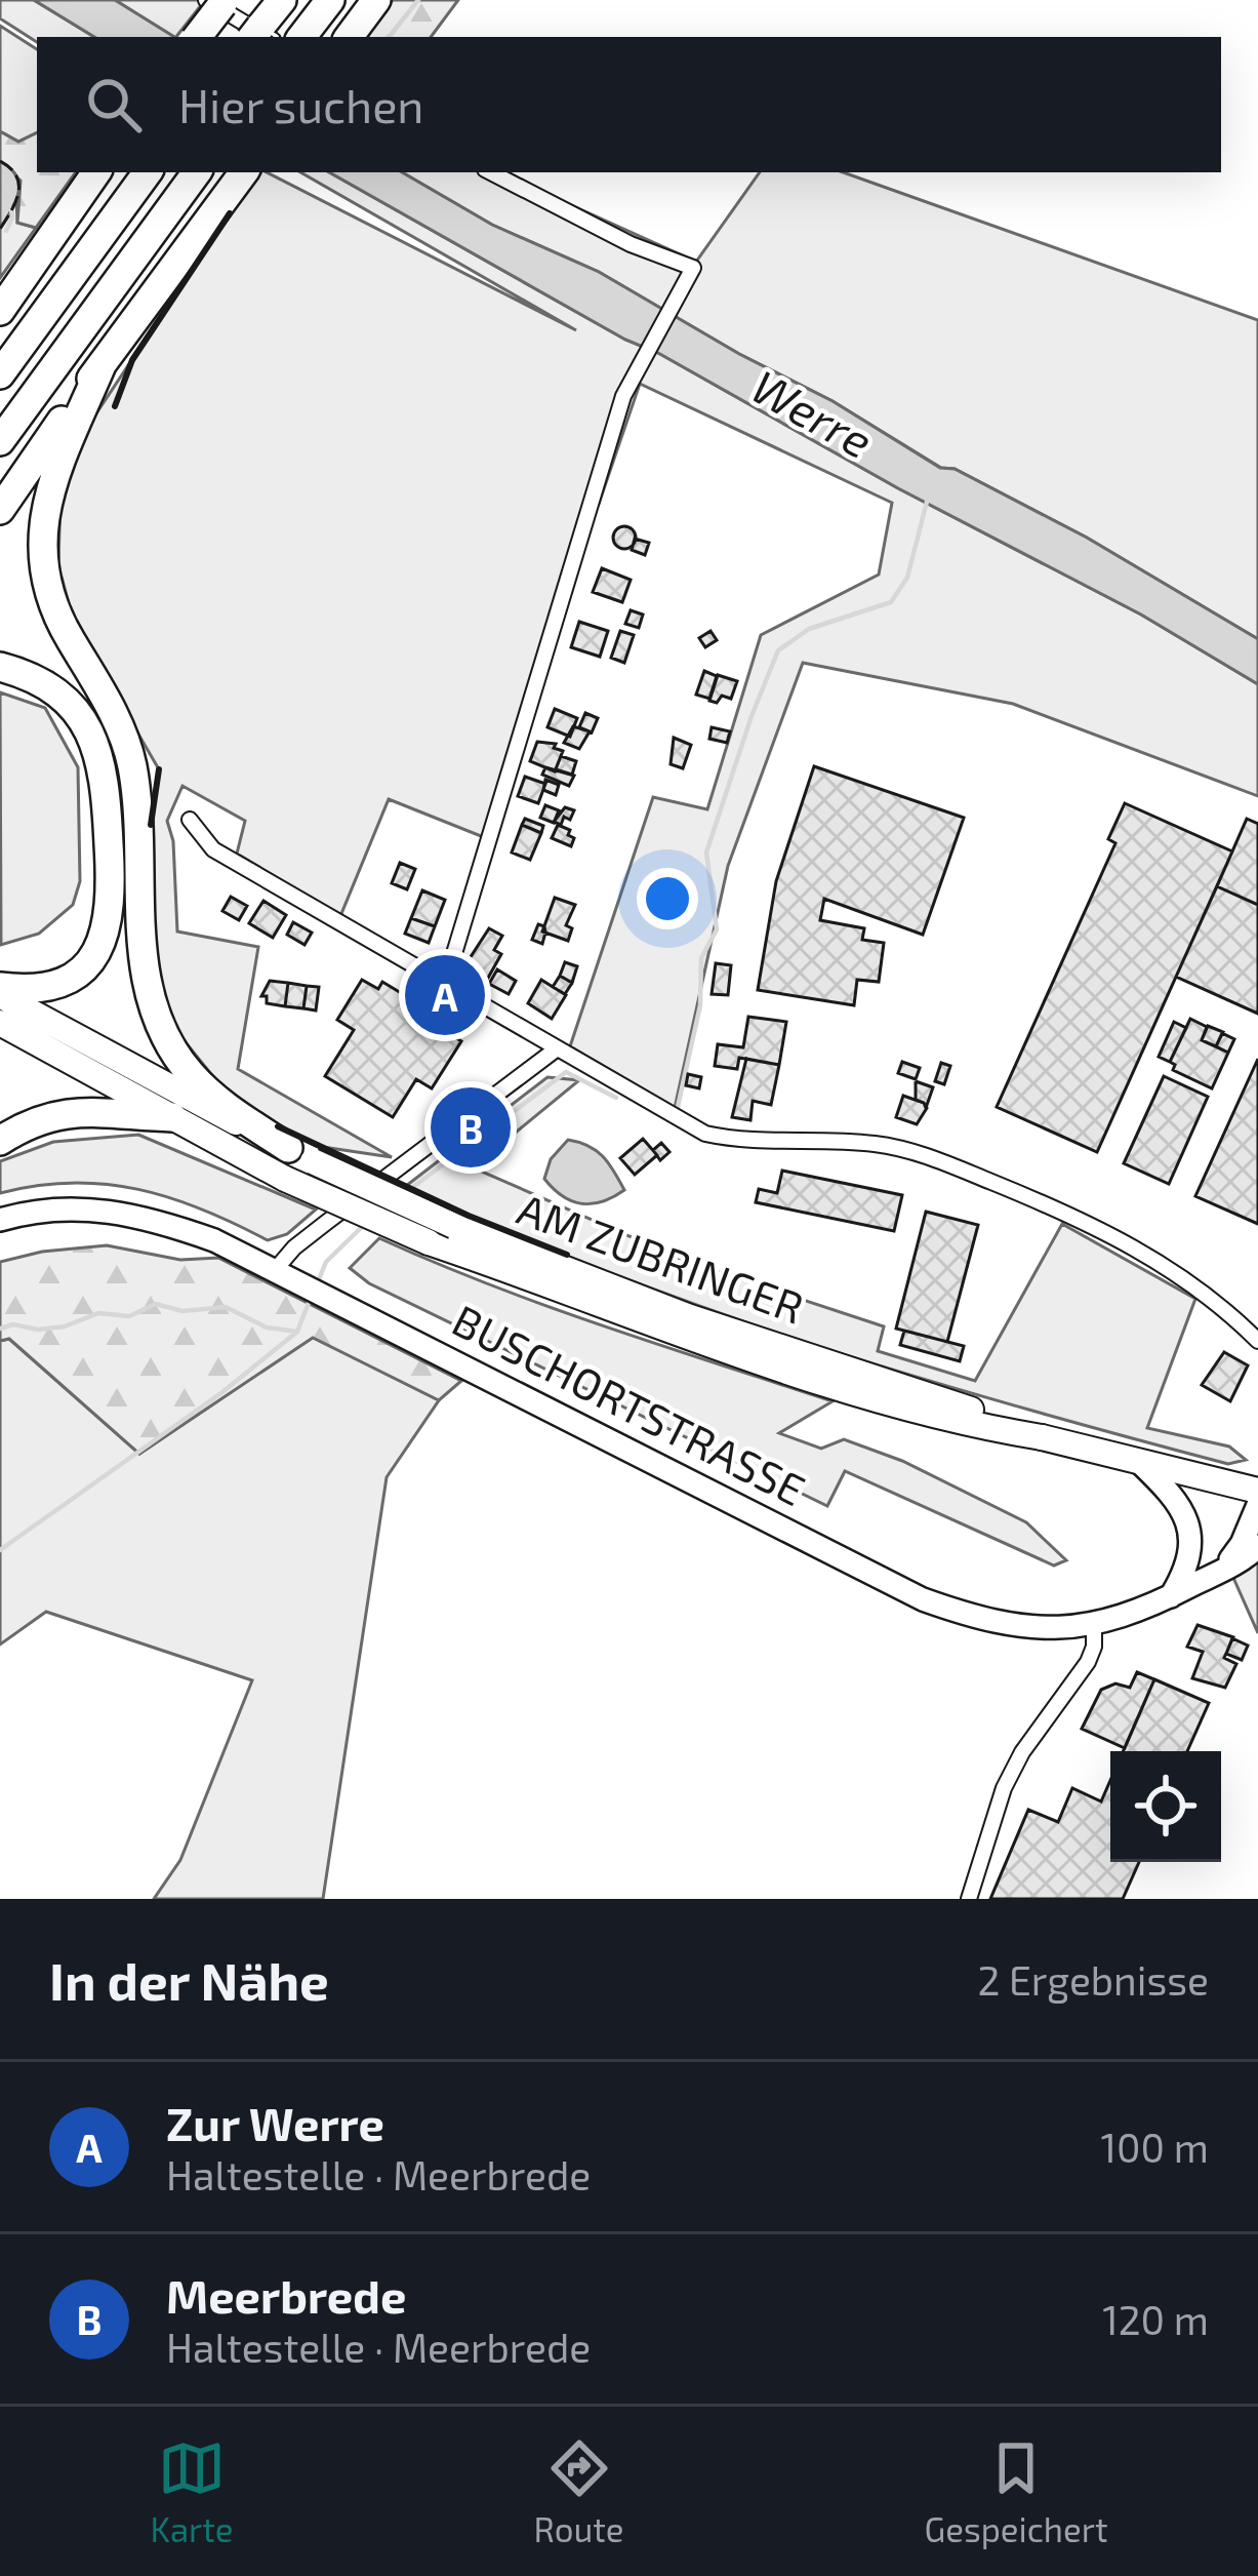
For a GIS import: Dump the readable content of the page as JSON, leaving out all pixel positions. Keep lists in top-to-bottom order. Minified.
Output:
{"streets":{"main road":["AM ZUBRINGER","BUSCHORTSTRASSE"]},"water":["Werre"],"page":{"search":"Hier suchen","pins":["A","B"],"heading":["In der Nähe","2 Ergebnisse"],"list":[{"mark":"A","name":"Zur Werre","note":"Haltestelle · Meerbrede","value":"100 m"},{"mark":"B","name":"Meerbrede","note":"Haltestelle · Meerbrede","value":"120 m"}],"nav":["Karte","Route","Gespeichert"]}}
